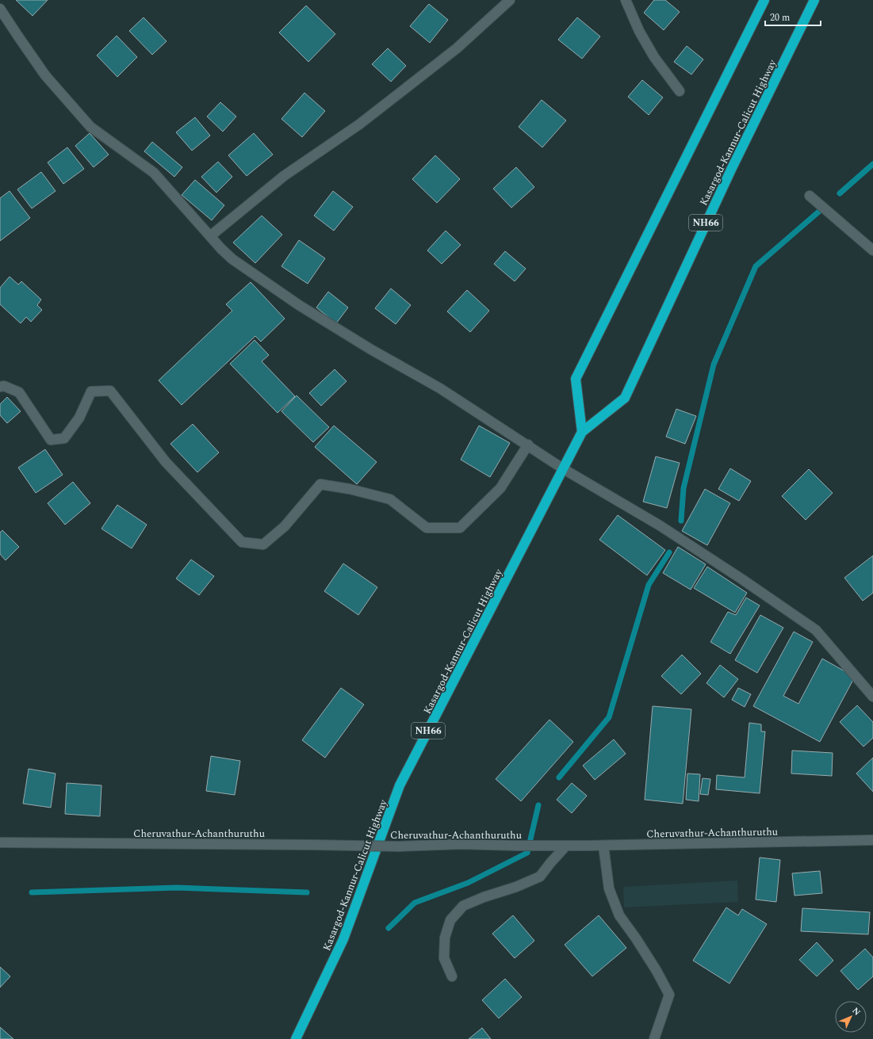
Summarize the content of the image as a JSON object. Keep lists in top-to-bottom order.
{
  "streets": {
    "highway": ["Kasargod-Kannur-Calicut Highway", "NH66"],
    "street": ["Cheruvathur-Achanthuruthu"]
  },
  "scale_bar": "20 m",
  "north": "top right"
}
